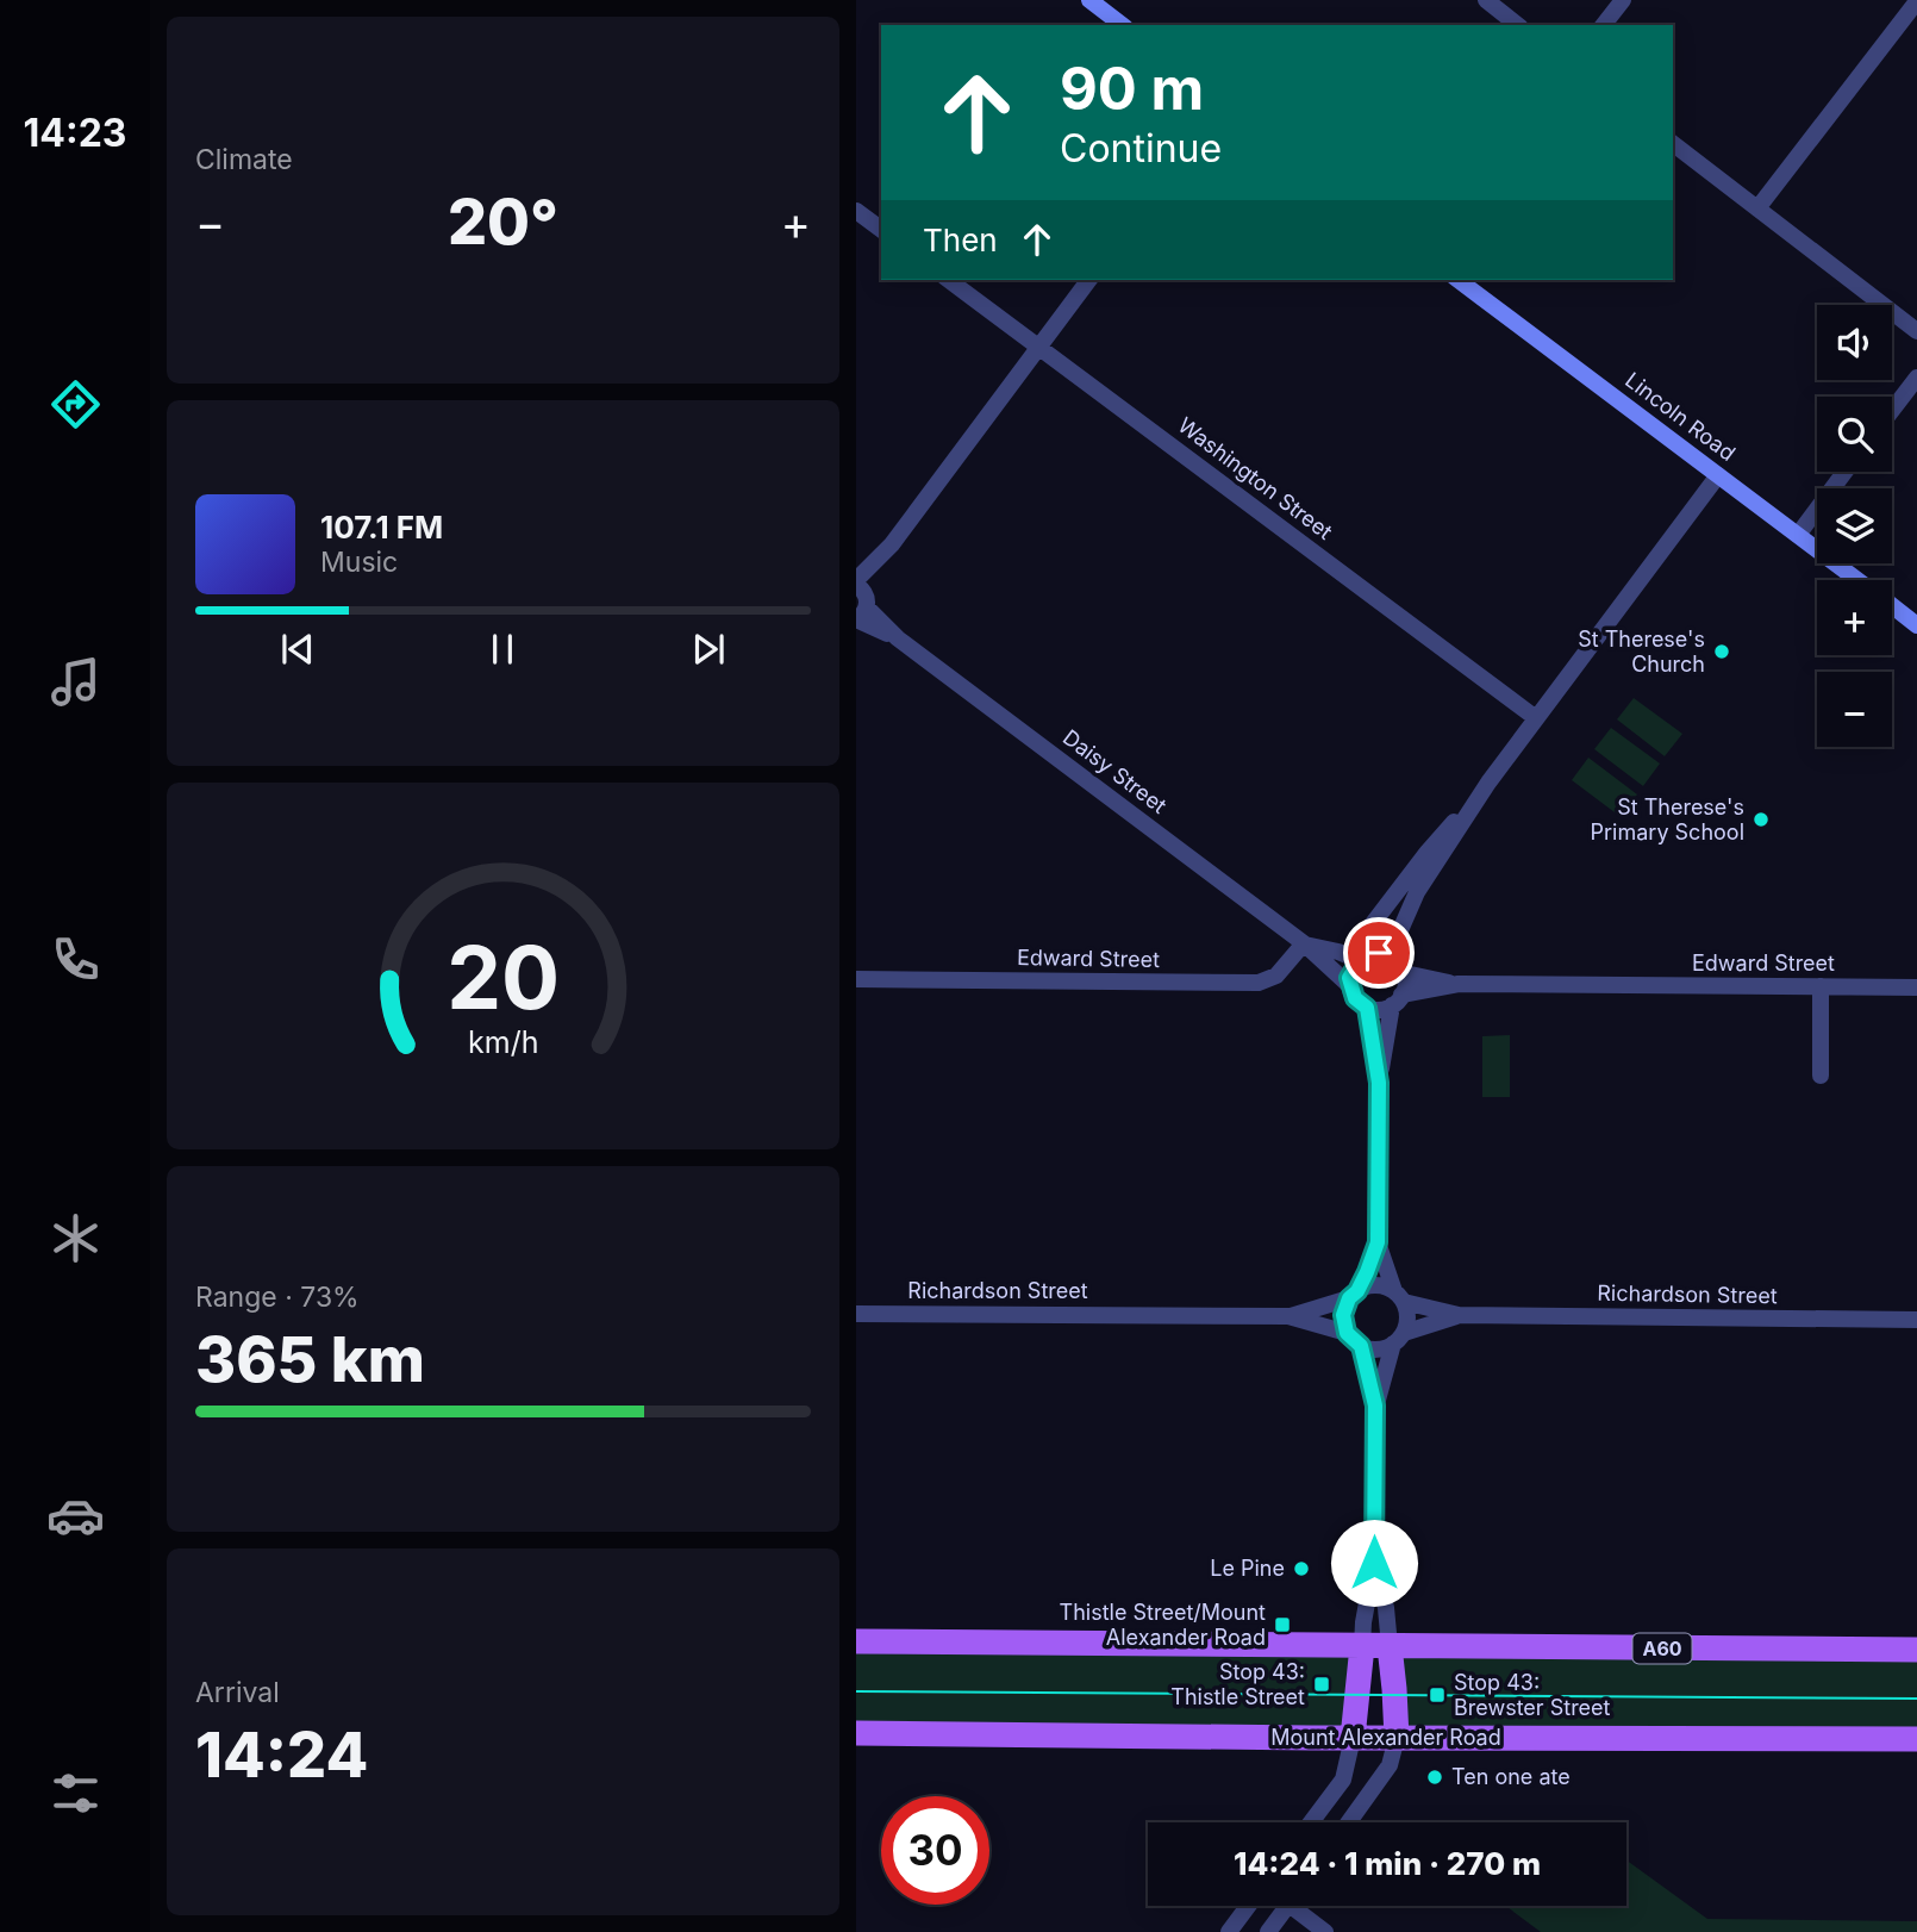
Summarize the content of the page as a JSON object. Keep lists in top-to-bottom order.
{
  "streets": {
    "main road": ["Lincoln Road", "A60", "Mount Alexander Road"],
    "street": [
      "Washington Street",
      "Daisy Street",
      "Edward Street",
      "Richardson Street"
    ]
  },
  "crossings": [
    ["Daisy Street", "Edward Street"]
  ],
  "places": {
    "other": [
      "St Therese's Church",
      "St Therese's Primary School",
      "Le Pine",
      "Ten one ate"
    ],
    "transit": ["Thistle Street/Mount Alexander Road", "Stop 43: Thistle Street", "Stop 43: Brewster Street"]
  },
  "page": {
    "tabs": "14:23",
    "tile": [
      "Climate",
      ["Range · 73%", "365 km"],
      ["Arrival", "14:24"]
    ],
    "turn": ["90 m", "Continue"],
    "heat": ["−", "20°", "+"],
    "then": "Then",
    "map_buttons": ["+", "−"],
    "song": ["107.1 FM", "Music"],
    "limit": "30",
    "trip": "14:24 · 1 min · 270 m",
    "gauge": ["20", "km/h"]
  }
}
